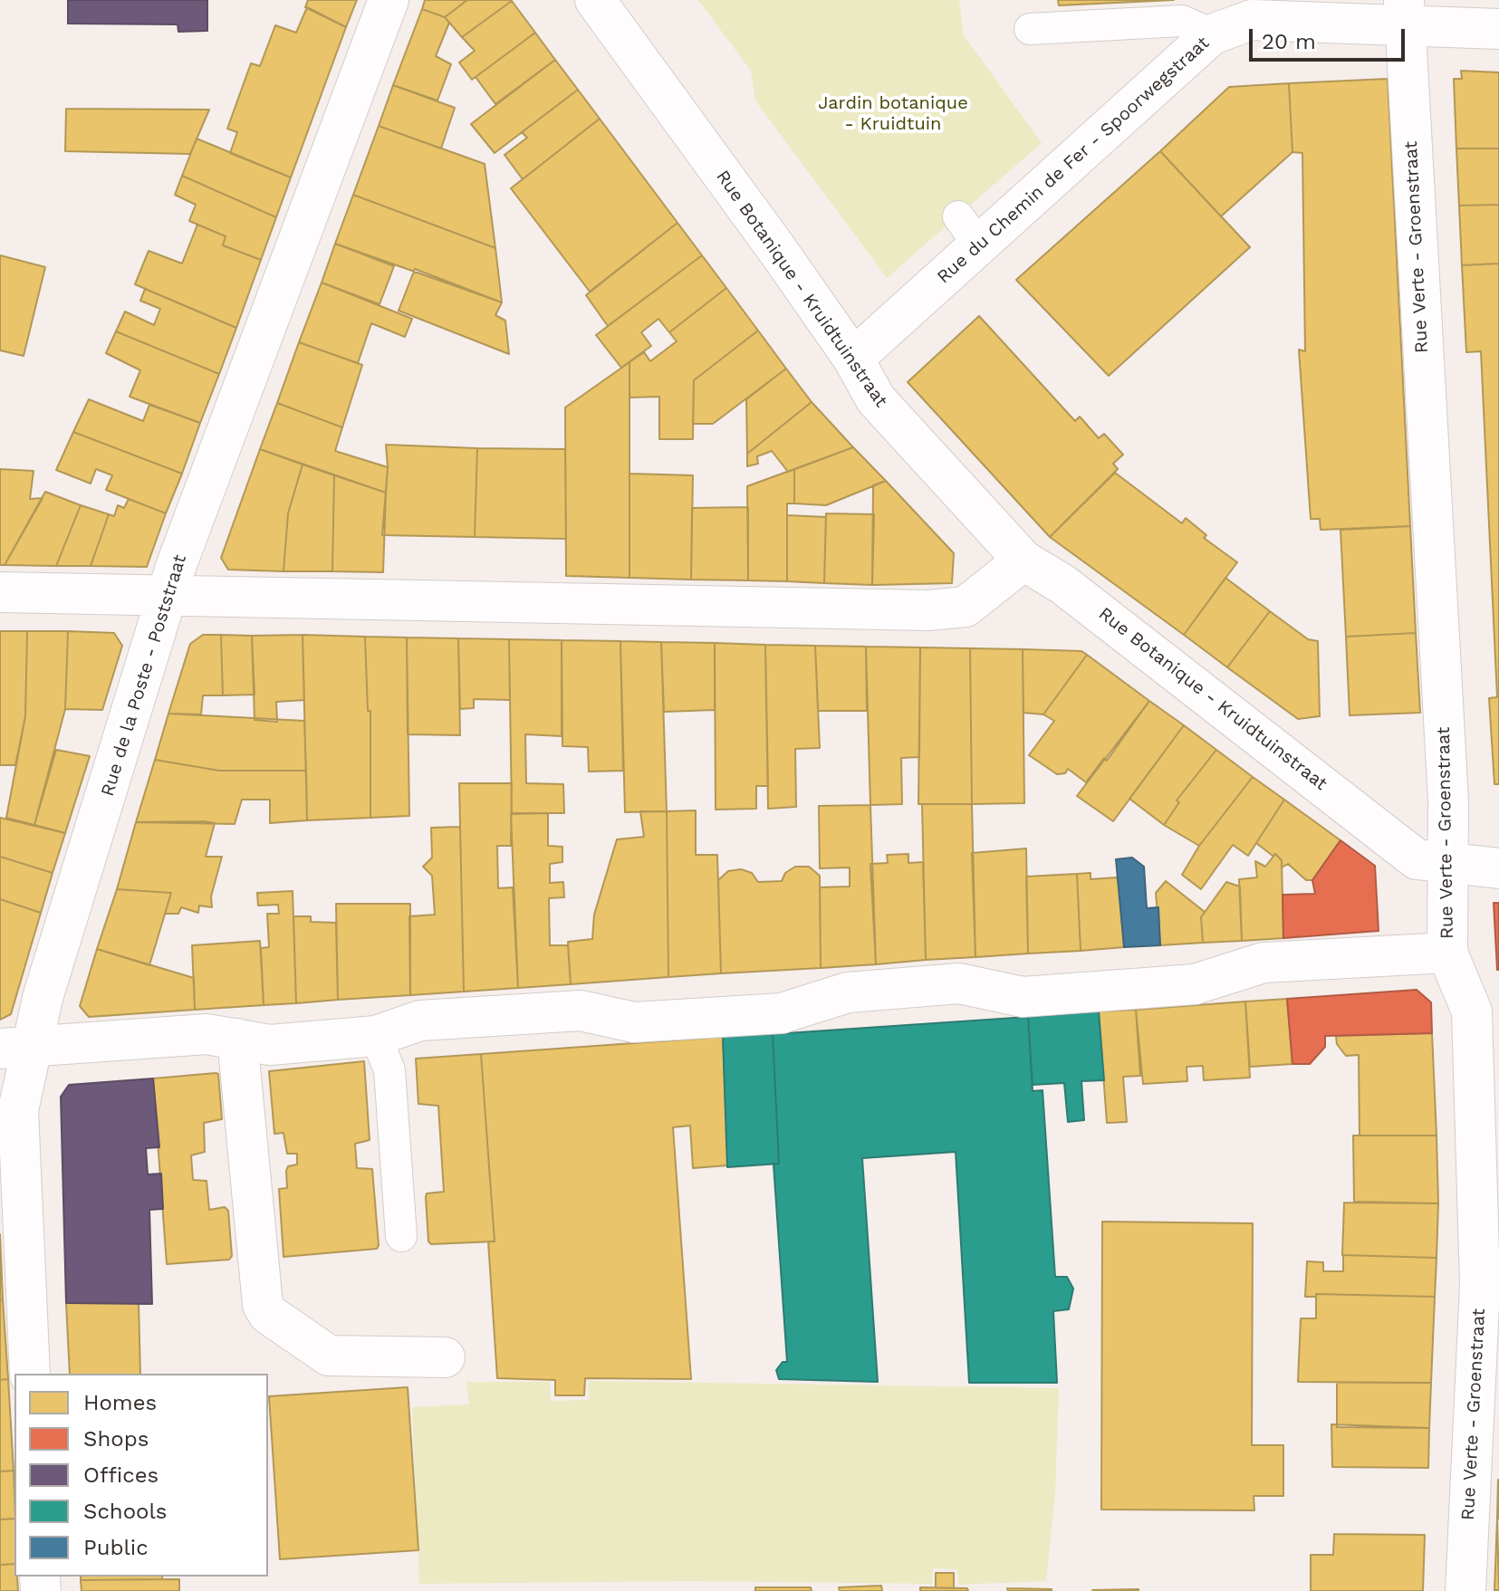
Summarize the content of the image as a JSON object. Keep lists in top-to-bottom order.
{
  "streets": {
    "street": [
      "Rue du Chemin de Fer - Spoorwegstraat",
      "Rue Verte - Groenstraat",
      "Rue Botanique - Kruidtuinstraat",
      "Rue de la Poste - Poststraat"
    ]
  },
  "crossings": [
    ["Rue du Chemin de Fer - Spoorwegstraat", "Rue Verte - Groenstraat"],
    ["Rue du Chemin de Fer - Spoorwegstraat", "Rue Botanique - Kruidtuinstraat"],
    ["Rue Verte - Groenstraat", "Rue Botanique - Kruidtuinstraat"]
  ],
  "parks": ["Jardin botanique - Kruidtuin"],
  "legend": [
    "Homes",
    "Shops",
    "Offices",
    "Schools",
    "Public"
  ],
  "scale_bar": "20 m"
}
